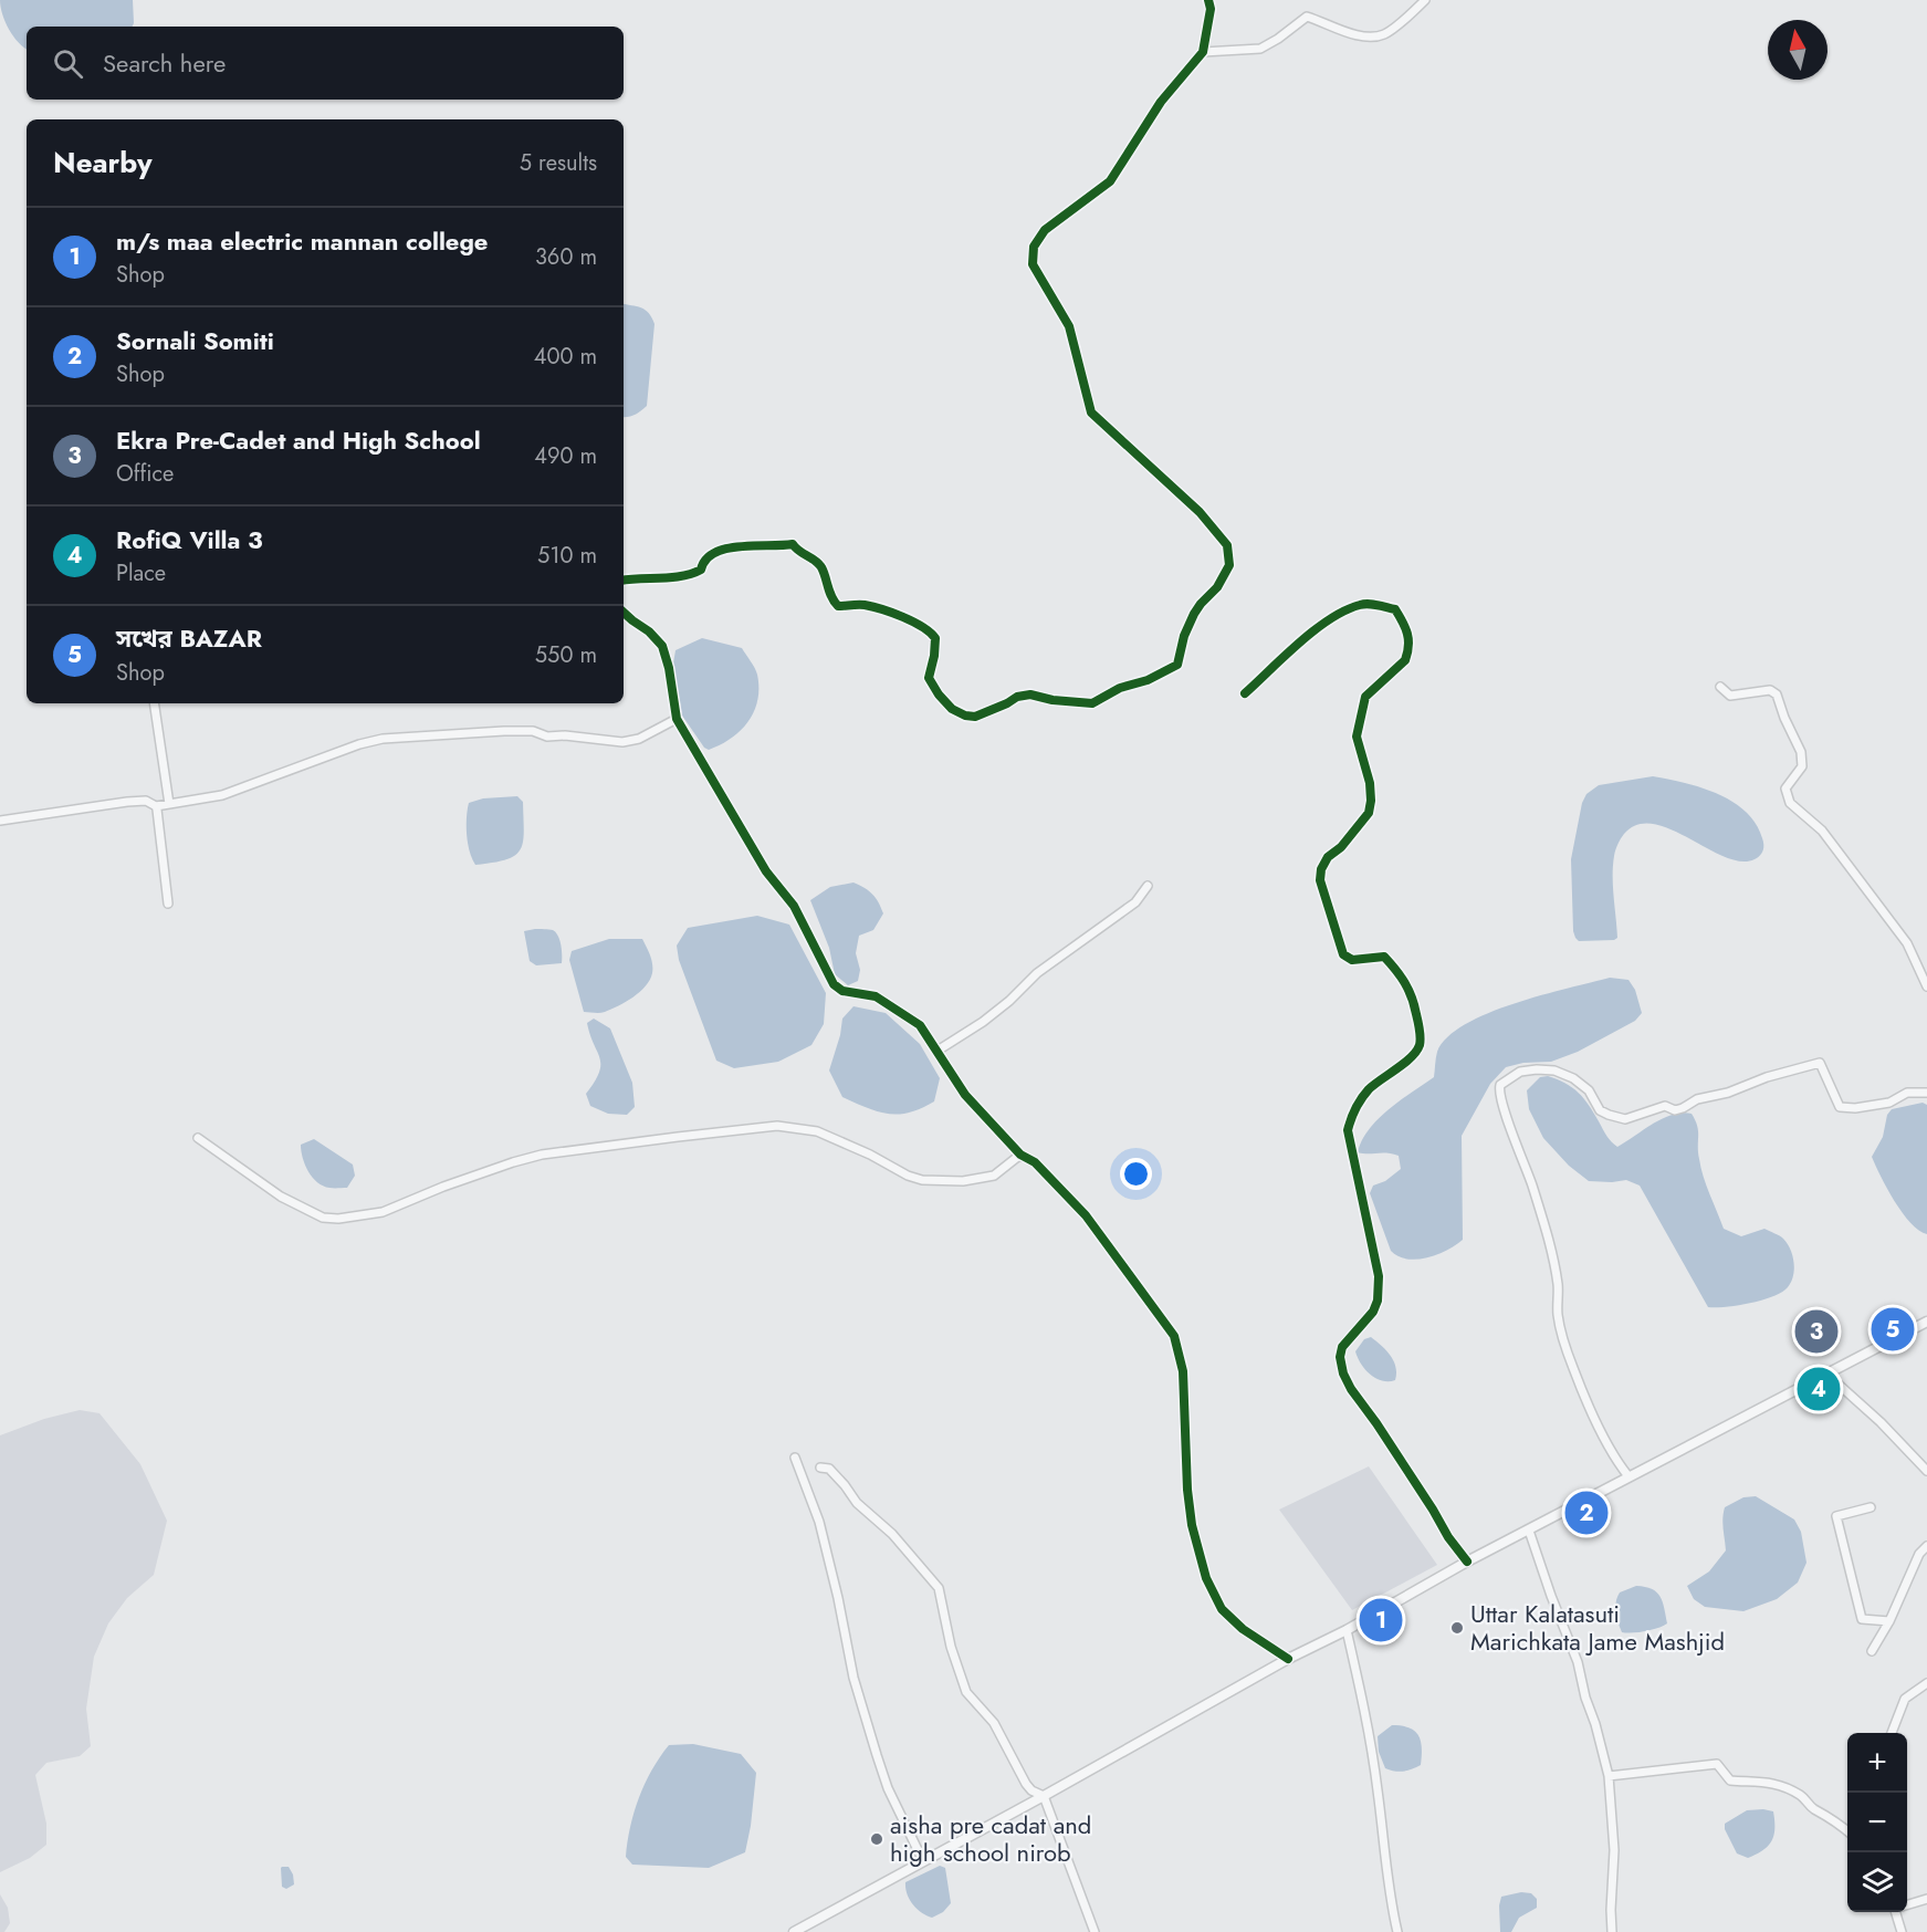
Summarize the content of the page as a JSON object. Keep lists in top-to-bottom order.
{
  "places": ["Uttar Kalatasuti Marichkata Jame Mashjid", "aisha pre cadat and high school nirob"],
  "north": "top",
  "page": {
    "search": "Search here",
    "heading": ["Nearby", "5 results"],
    "list": [
      {
        "mark": "1",
        "name": "m/s maa electric mannan college",
        "note": "Shop",
        "value": "360 m"
      },
      {
        "mark": "2",
        "name": "Sornali Somiti",
        "note": "Shop",
        "value": "400 m"
      },
      {
        "mark": "3",
        "name": "Ekra Pre-Cadet and High School",
        "note": "Office",
        "value": "490 m"
      },
      {
        "mark": "4",
        "name": "RofiQ Villa 3",
        "note": "Place",
        "value": "510 m"
      },
      {
        "mark": "5",
        "name": "সখের BAZAR",
        "note": "Shop",
        "value": "550 m"
      }
    ],
    "pins": [
      "5",
      "3",
      "4",
      "2",
      "1"
    ],
    "map_buttons": ["+", "−"]
  }
}
